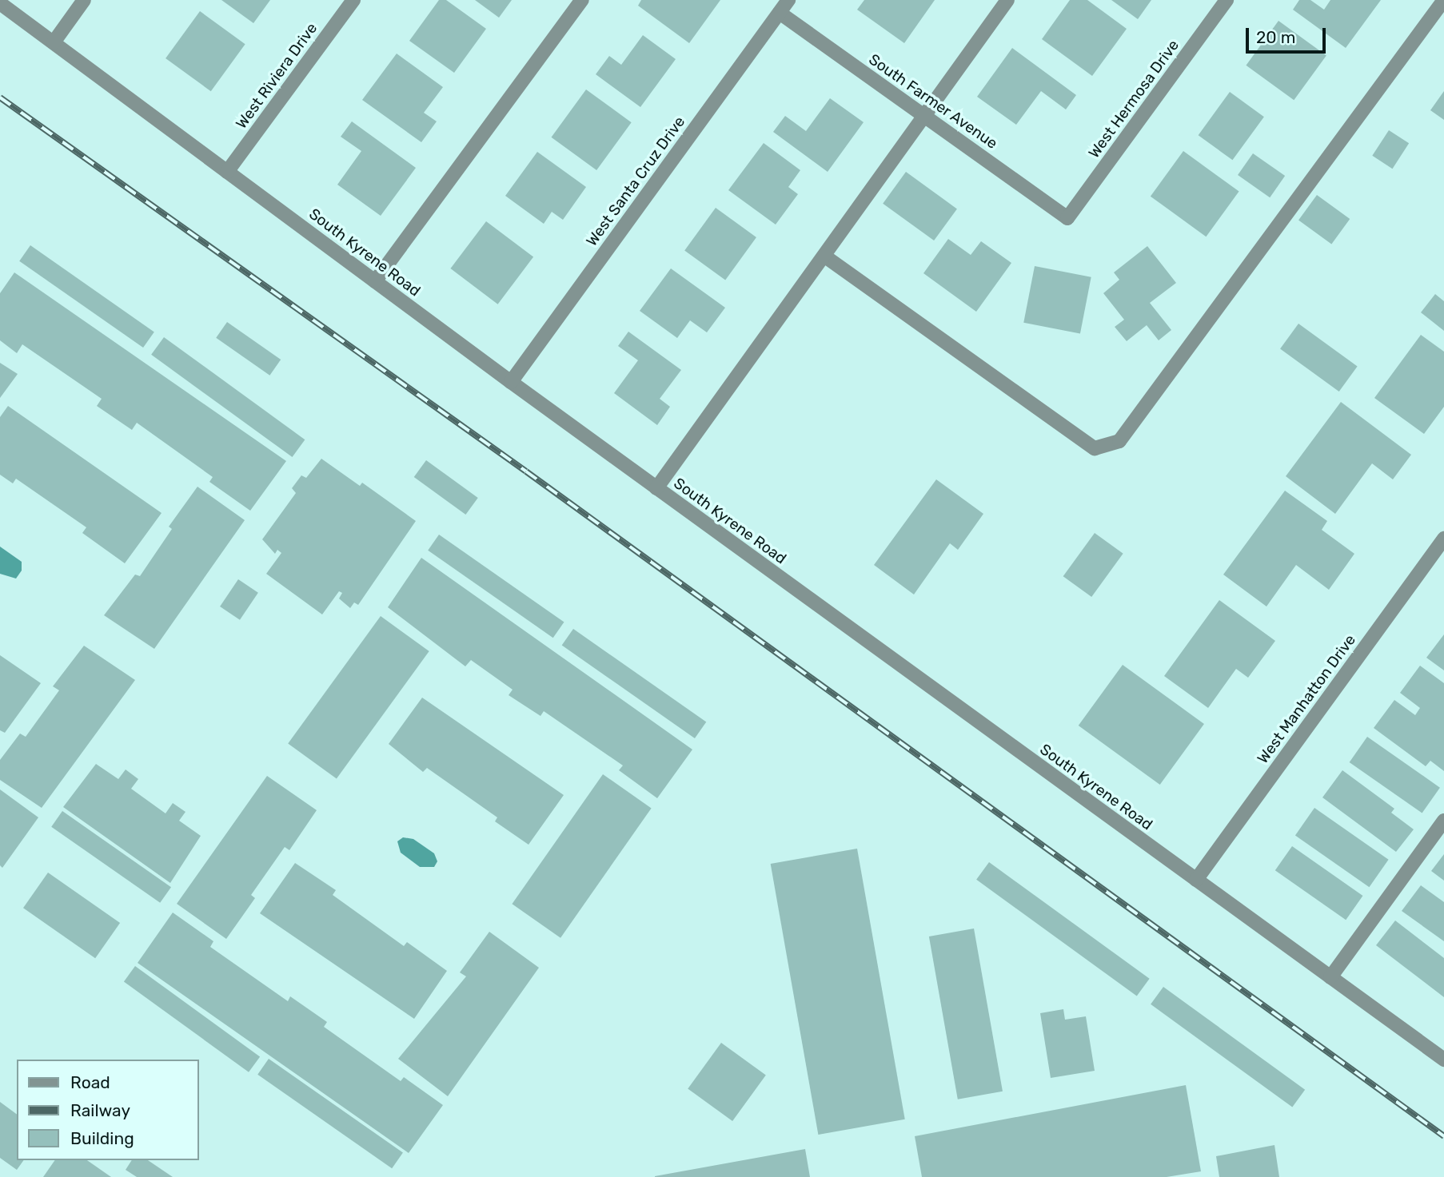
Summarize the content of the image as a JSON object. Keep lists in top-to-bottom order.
{
  "streets": {
    "street": [
      "West Riviera Drive",
      "West Hermosa Drive",
      "South Farmer Avenue",
      "West Santa Cruz Drive",
      "South Kyrene Road",
      "West Manhatton Drive"
    ]
  },
  "crossings": [
    ["West Riviera Drive", "South Kyrene Road"],
    ["West Hermosa Drive", "South Farmer Avenue"],
    ["South Farmer Avenue", "West Santa Cruz Drive"],
    ["West Santa Cruz Drive", "South Kyrene Road"],
    ["South Kyrene Road", "West Manhatton Drive"]
  ],
  "legend": ["Road", "Railway", "Building"],
  "scale_bar": "20 m"
}
